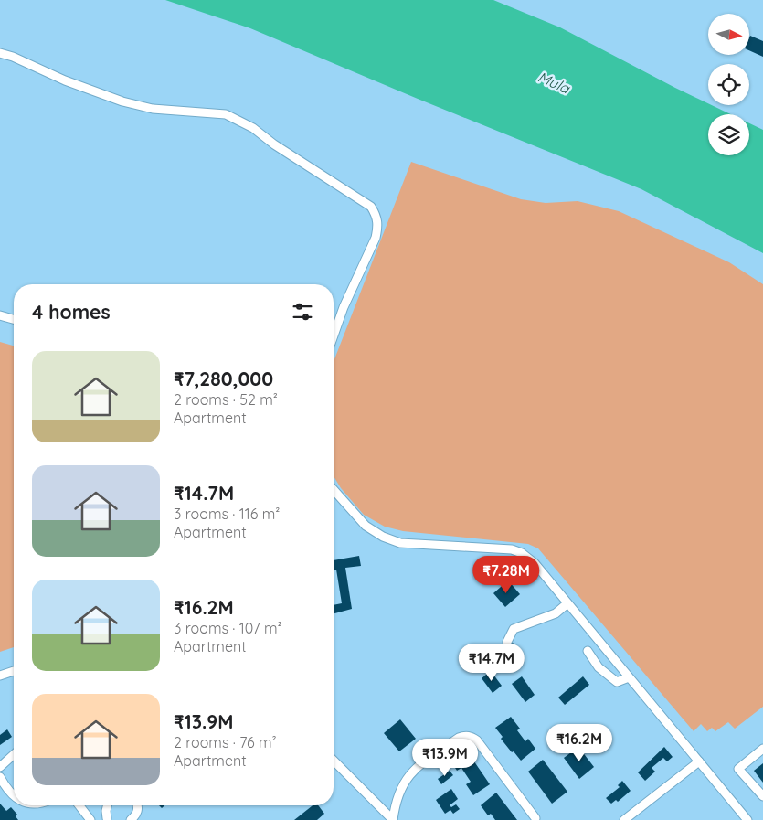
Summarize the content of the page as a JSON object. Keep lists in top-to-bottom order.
{
  "water": ["Mula"],
  "north": "right",
  "page": {
    "heading": "4 homes",
    "list": [
      {
        "name": "₹7,280,000",
        "note": "2 rooms · 52 m² · Apartment"
      },
      {
        "name": "₹14.7M",
        "note": "3 rooms · 116 m² · Apartment"
      },
      {
        "name": "₹16.2M",
        "note": "3 rooms · 107 m² · Apartment"
      },
      {
        "name": "₹13.9M",
        "note": "2 rooms · 76 m² · Apartment"
      }
    ],
    "price": [
      "₹7.28M",
      "₹14.7M",
      "₹16.2M",
      "₹13.9M"
    ]
  }
}
